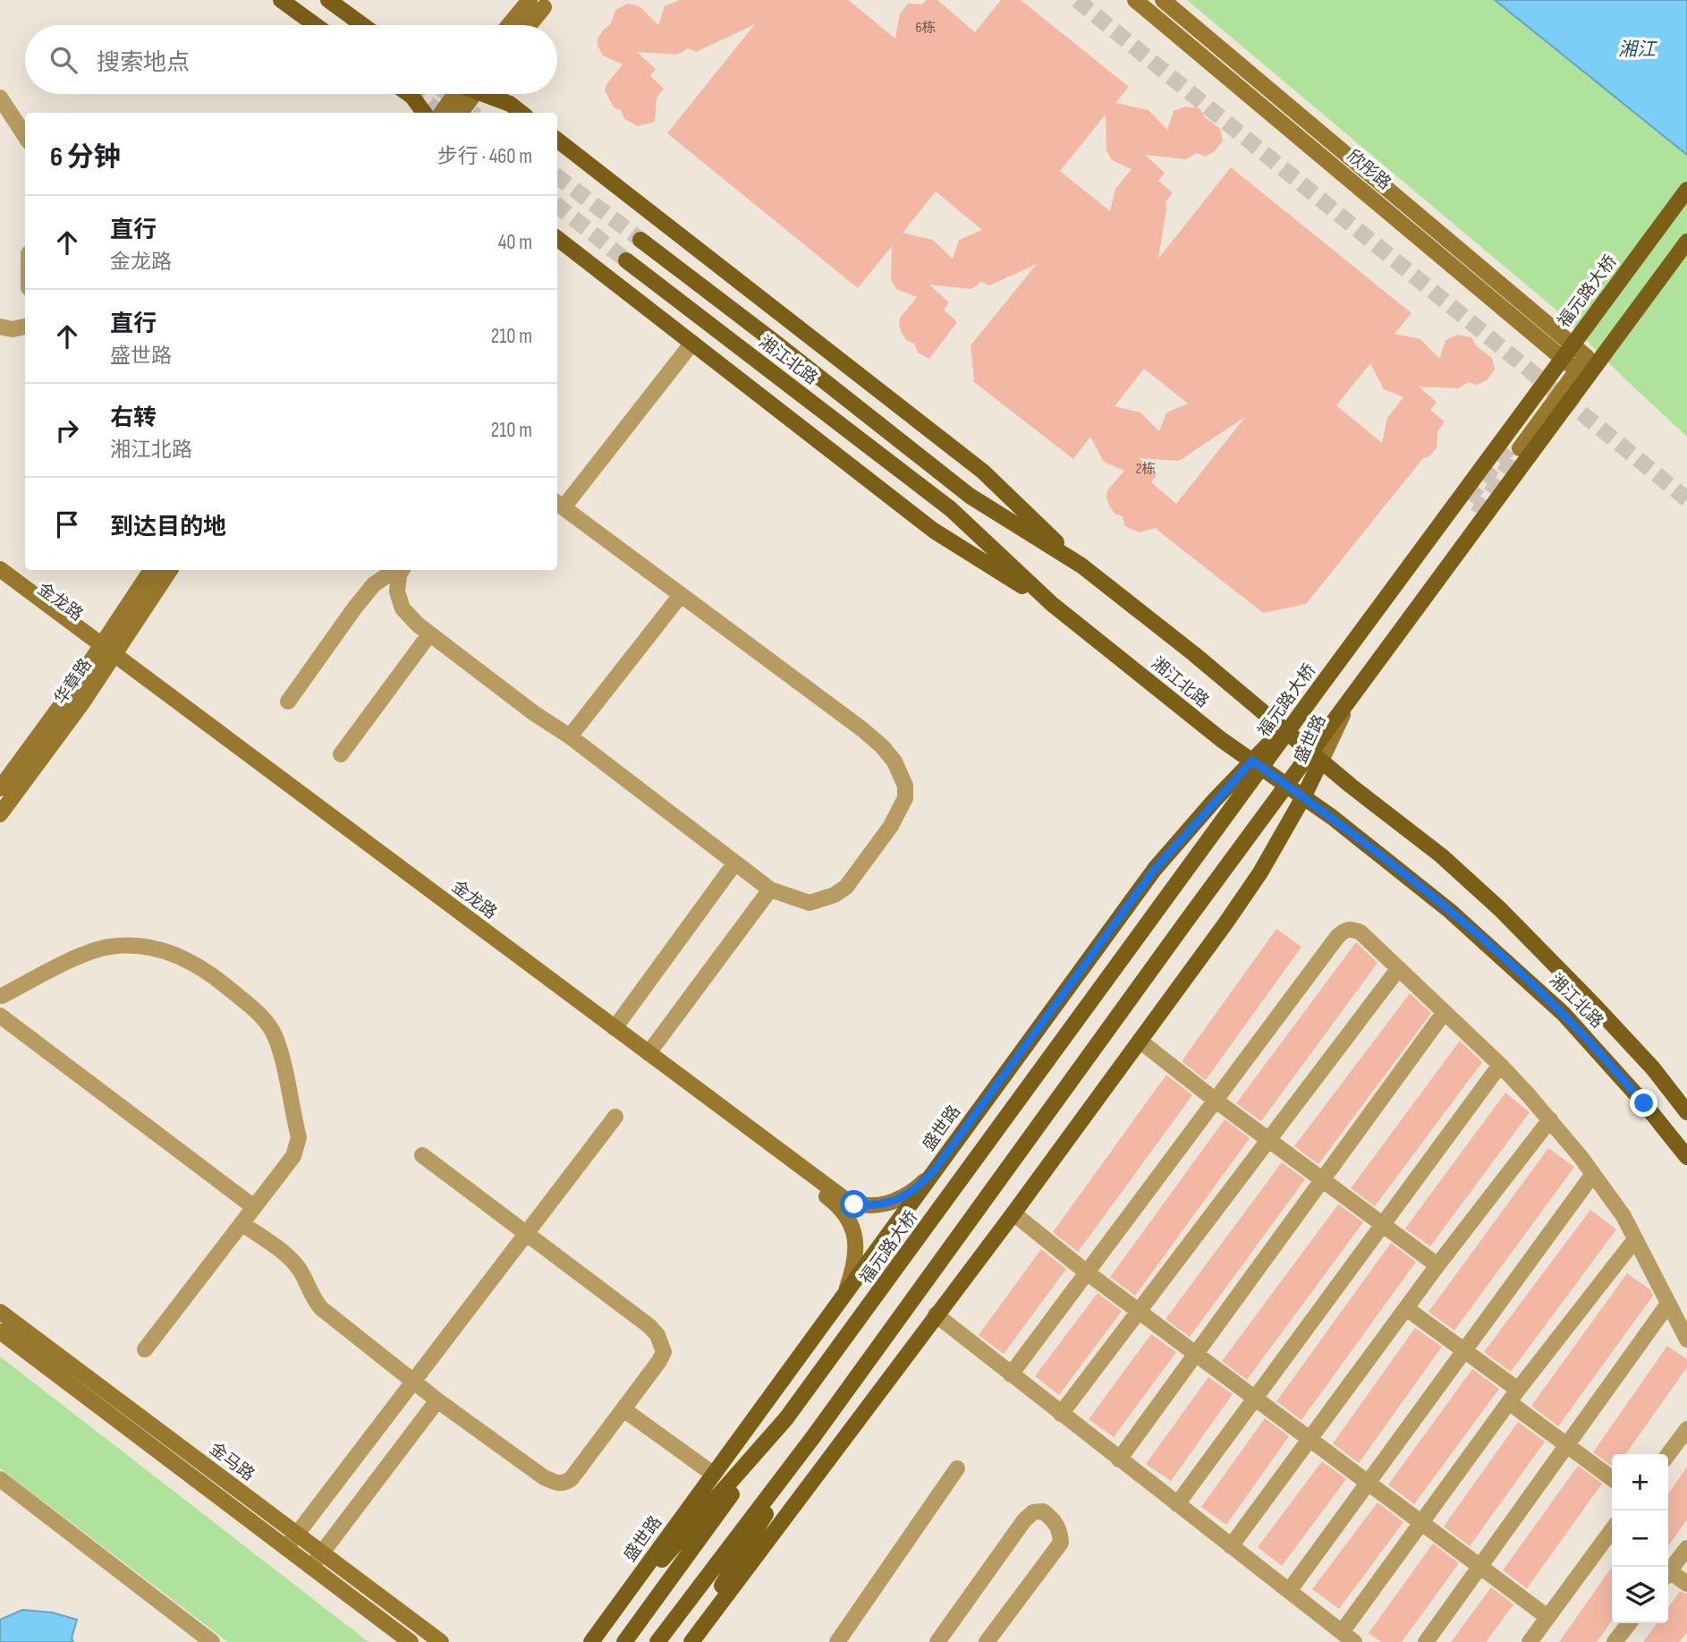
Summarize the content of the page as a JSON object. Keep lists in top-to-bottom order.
{
  "streets": {
    "main road": [
      "欣彤路",
      "福元路大桥",
      "湘江北路",
      "金龙路",
      "华章路",
      "盛世路",
      "金马路"
    ]
  },
  "crossings": [
    ["湘江北路", "盛世路"],
    ["金龙路", "华章路"],
    ["金龙路", "盛世路"]
  ],
  "water": ["湘江"],
  "house_numbers": ["6栋", "2栋"],
  "page": {
    "search": "搜索地点",
    "heading": ["6 分钟", "步行 · 460 m"],
    "list": [
      ["直行", "金龙路", "40 m"],
      ["直行", "盛世路", "210 m"],
      ["右转", "湘江北路", "210 m"],
      "到达目的地"
    ],
    "map_buttons": ["+", "−"]
  }
}
